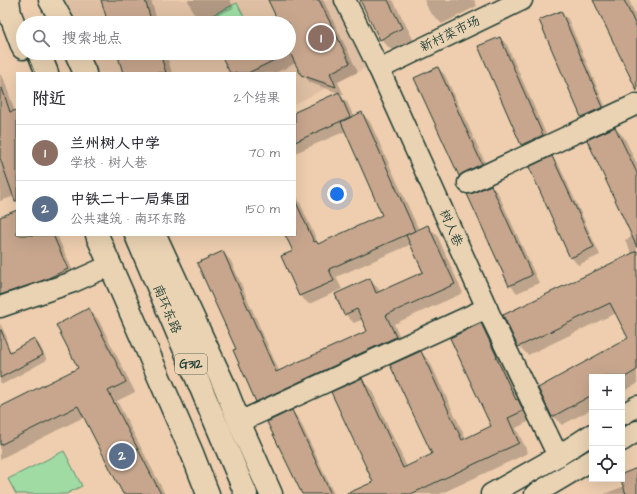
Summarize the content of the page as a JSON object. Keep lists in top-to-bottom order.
{
  "streets": {
    "highway": ["南环东路", "G312"],
    "street": ["新村菜市场", "树人巷"]
  },
  "crossings": [
    ["新村菜市场", "树人巷"]
  ],
  "page": {
    "search": "搜索地点",
    "pins": ["1", "2"],
    "heading": ["附近", "2个结果"],
    "list": [
      {
        "mark": "1",
        "name": "兰州树人中学",
        "note": "学校 · 树人巷",
        "value": "70 m"
      },
      {
        "mark": "2",
        "name": "中铁二十一局集团",
        "note": "公共建筑 · 南环东路",
        "value": "150 m"
      }
    ],
    "map_buttons": ["+", "−"]
  }
}
